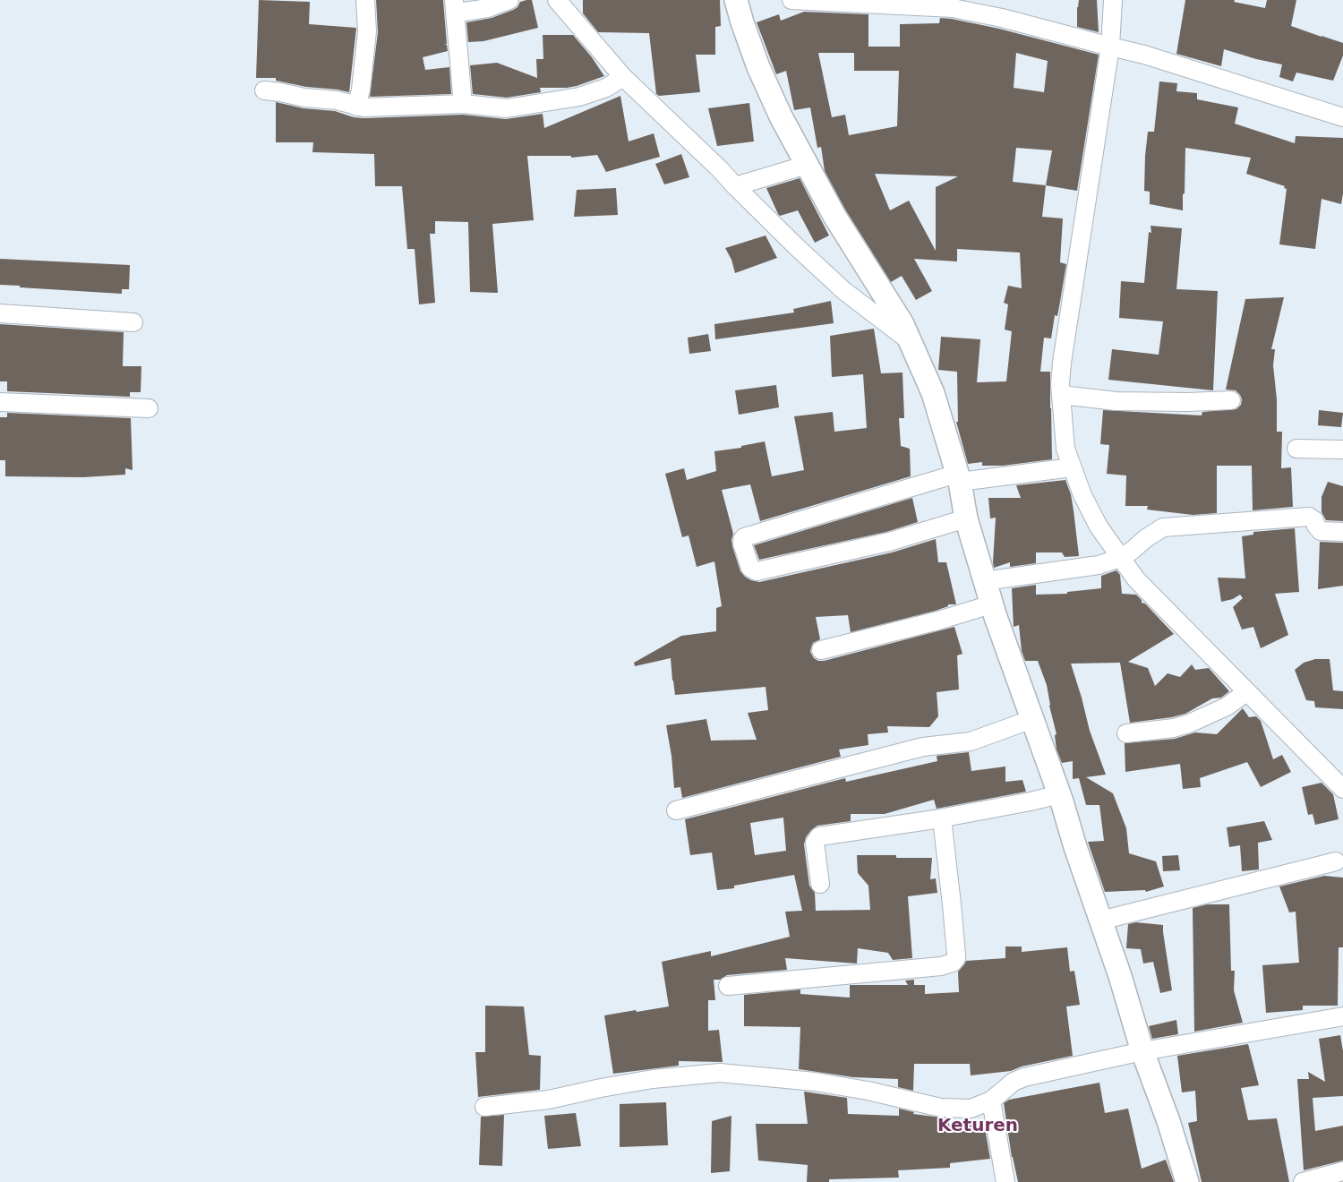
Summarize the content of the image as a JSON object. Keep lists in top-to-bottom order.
{
  "districts": ["Keturen"]
}
